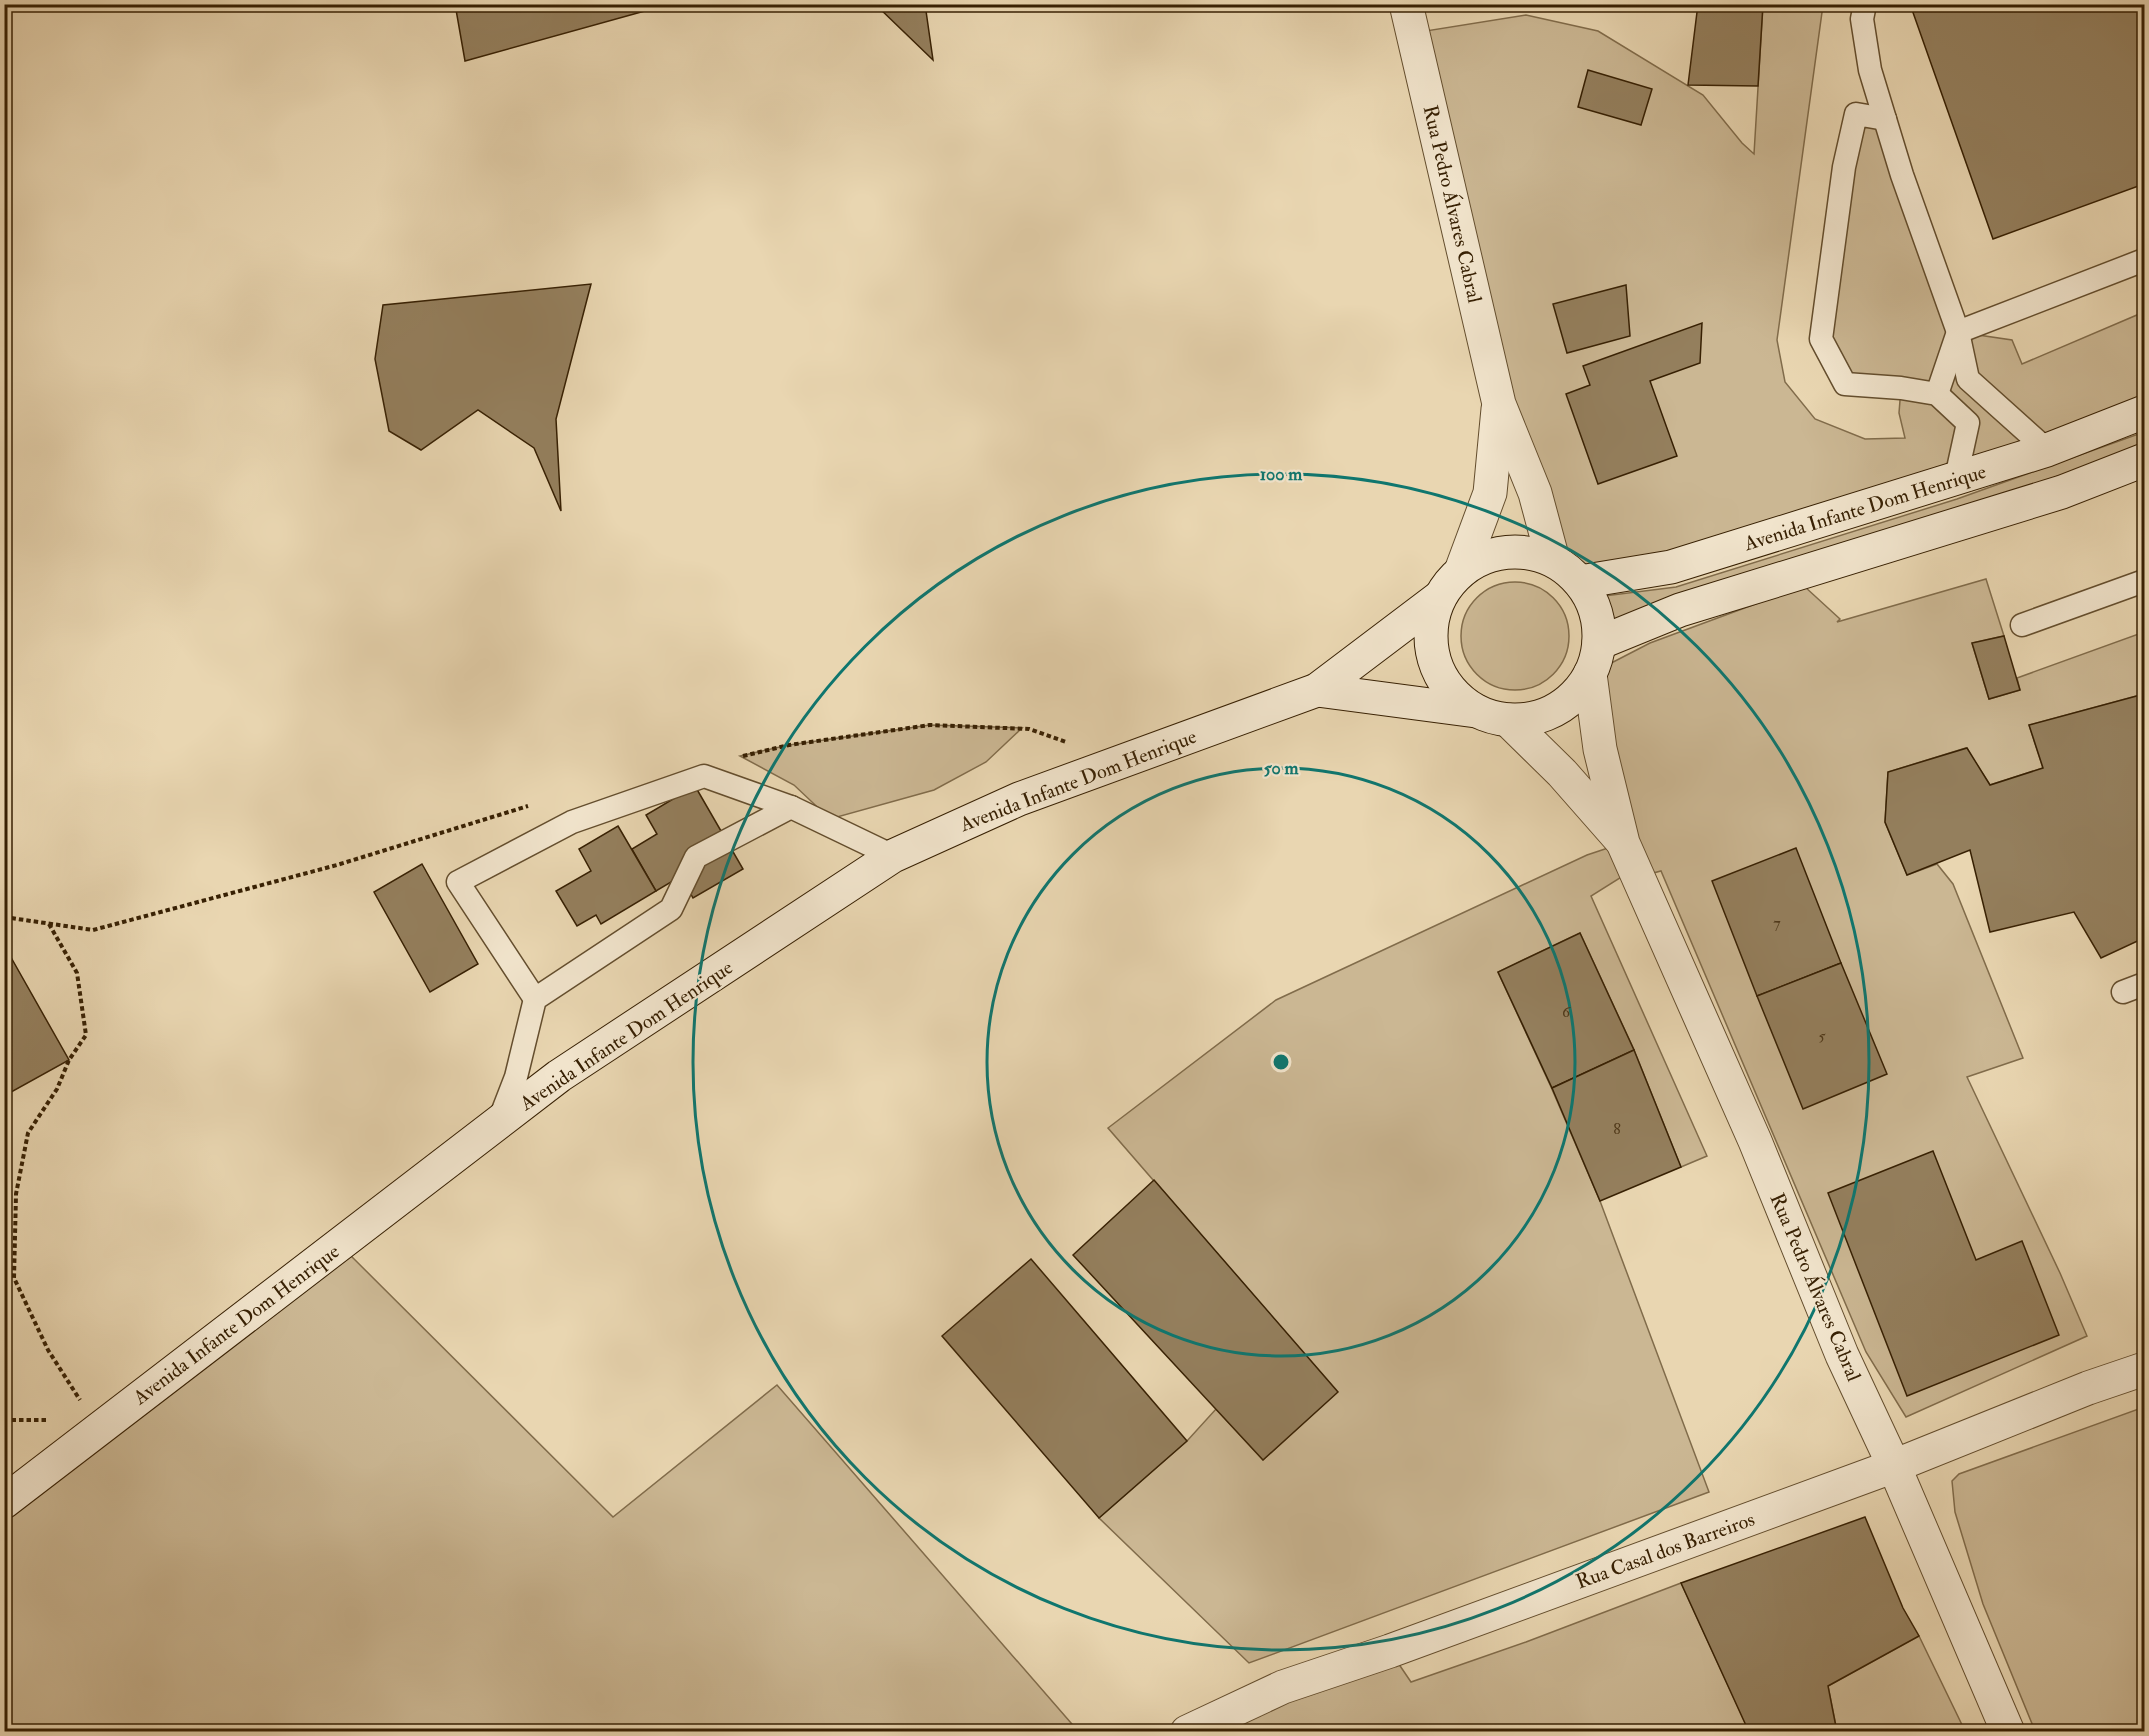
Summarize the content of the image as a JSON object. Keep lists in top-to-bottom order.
{
  "streets": {
    "main road": ["Rua Pedro Álvares Cabral", "Avenida Infante Dom Henrique", "Rua Casal dos Barreiros"]
  },
  "crossings": [
    ["Rua Pedro Álvares Cabral", "Rua Casal dos Barreiros"]
  ],
  "house_numbers": [
    "7",
    "6",
    "5",
    "8"
  ],
  "rings": ["100 m", "50 m"]
}
